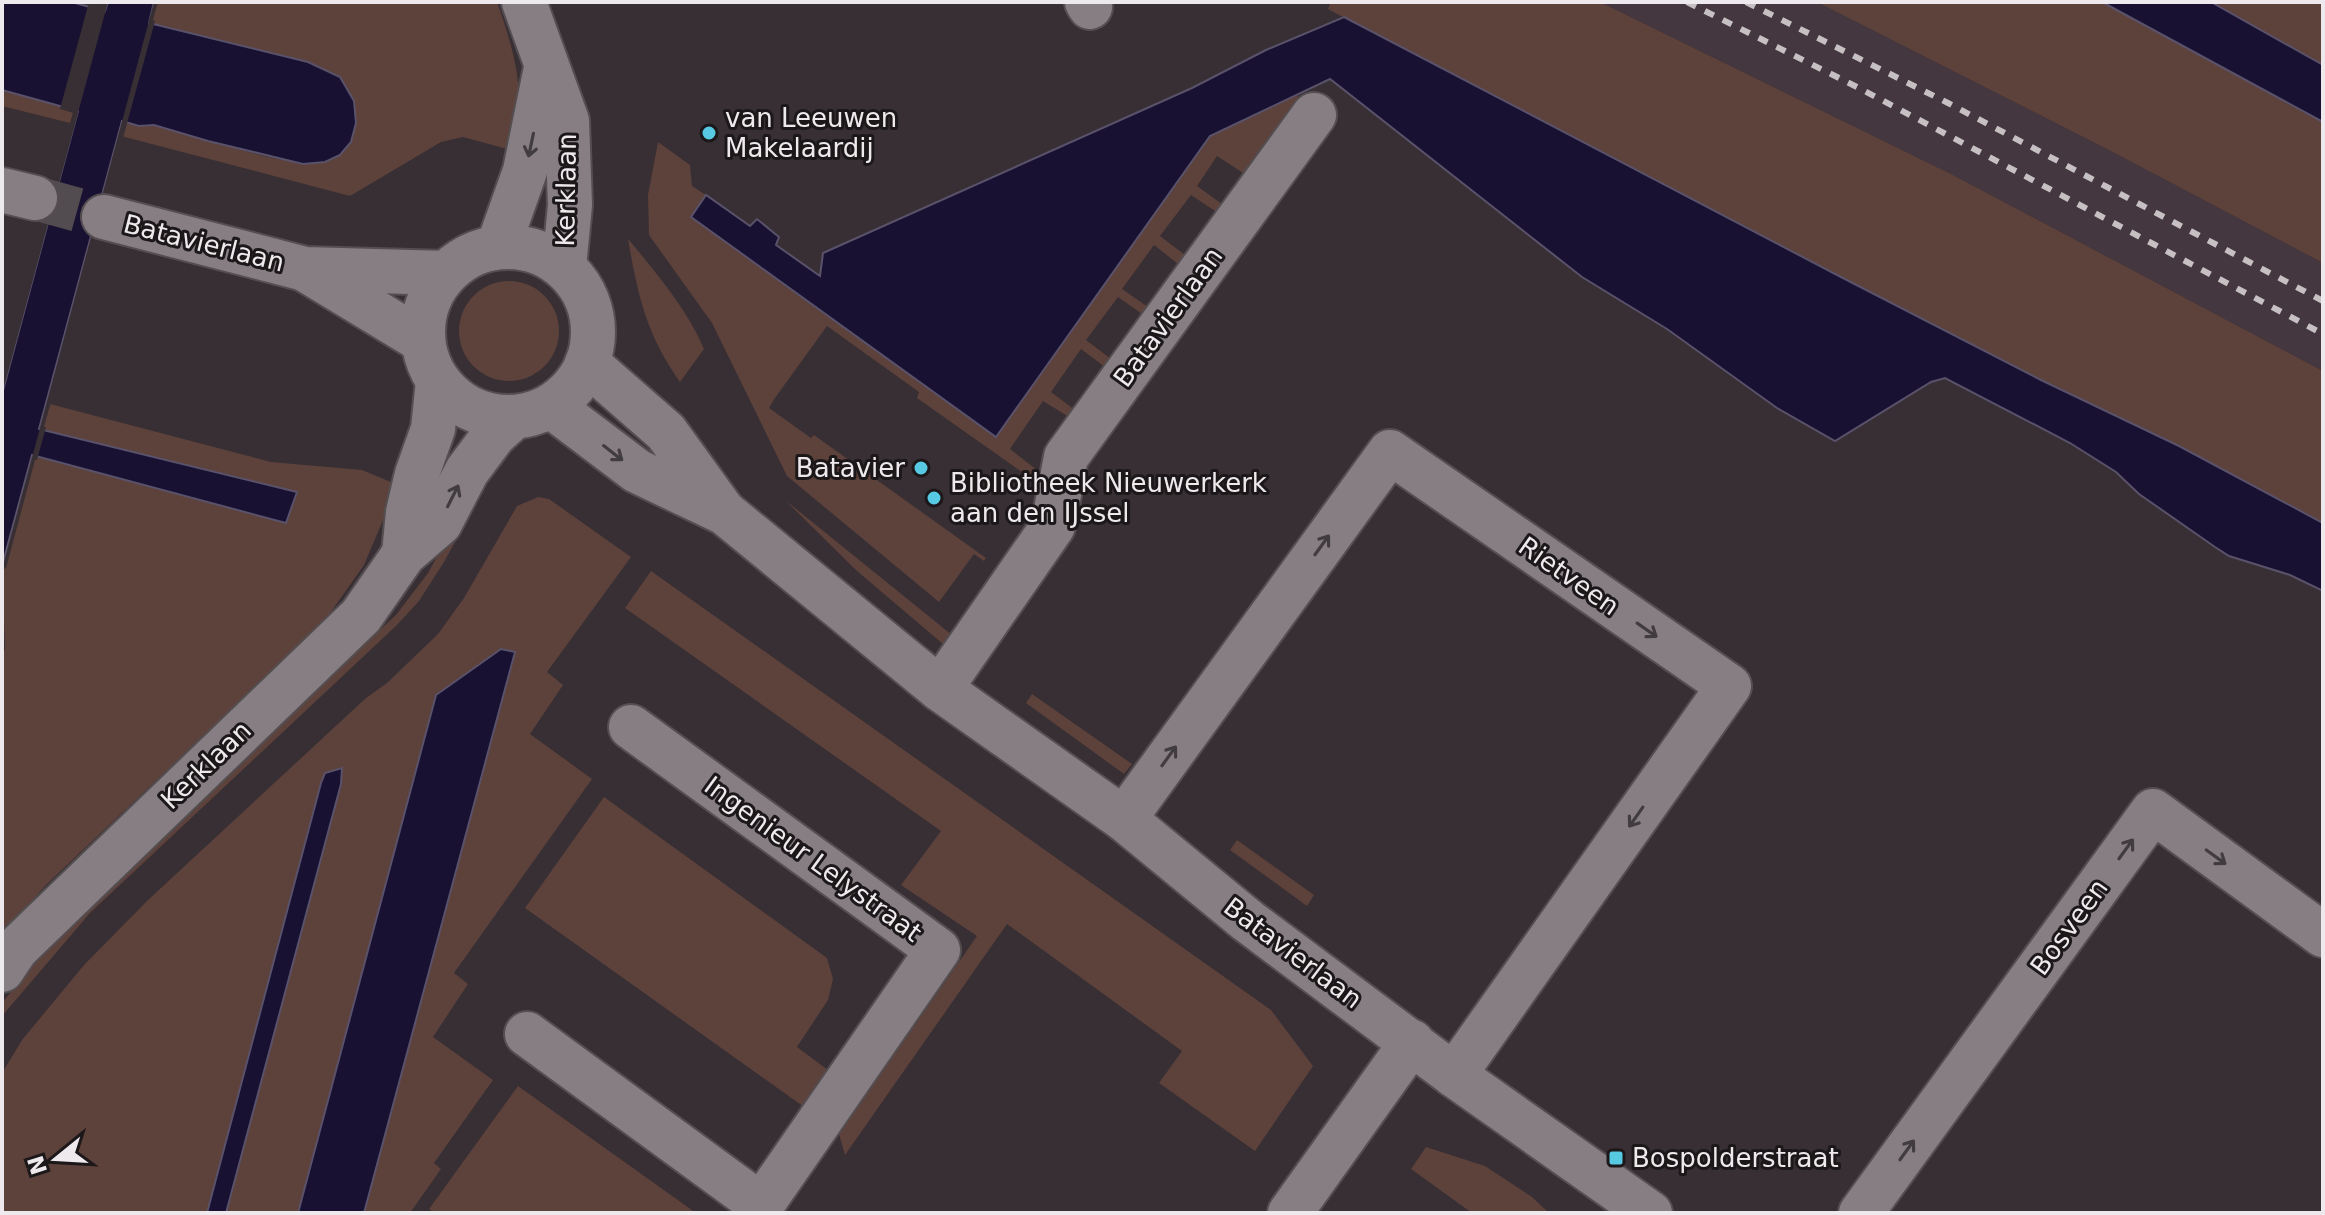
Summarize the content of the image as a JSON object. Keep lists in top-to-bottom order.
{
  "streets": {
    "street": [
      "Kerklaan",
      "Batavierlaan",
      "Rietveen",
      "Ingenieur Lelystraat",
      "Bosveen"
    ]
  },
  "crossings": [
    ["Kerklaan", "Batavierlaan"],
    ["Batavierlaan", "Rietveen"]
  ],
  "places": {
    "other": ["van Leeuwen Makelaardij", "Batavier", "Bibliotheek Nieuwerkerk aan den IJssel"],
    "transit": ["Bospolderstraat"]
  },
  "north": "left"
}
